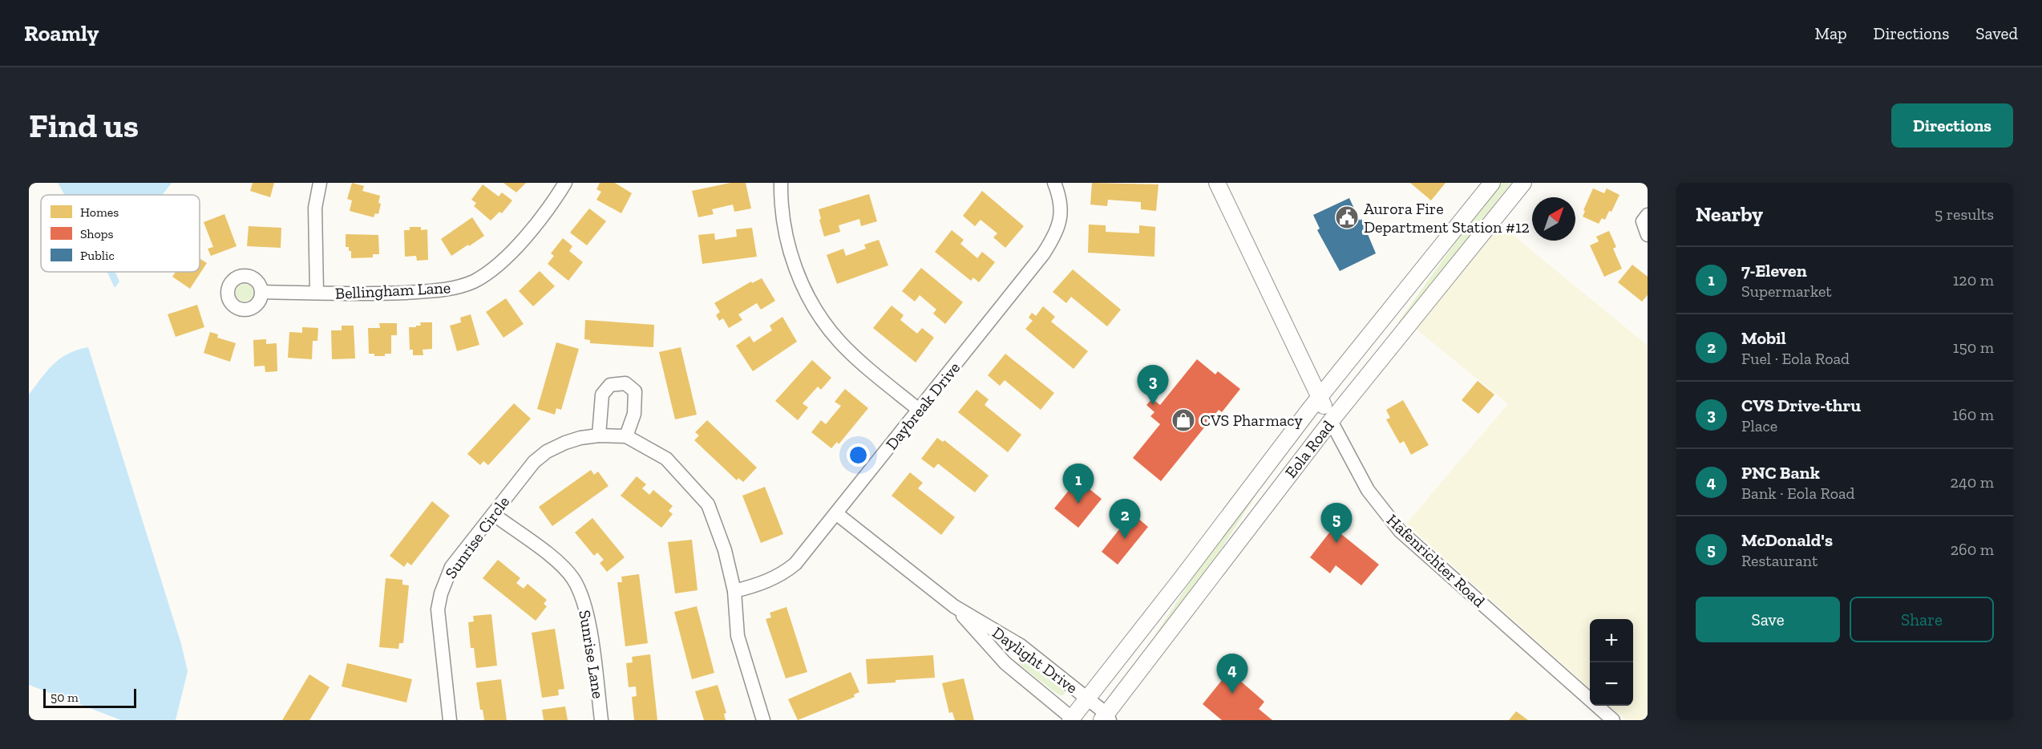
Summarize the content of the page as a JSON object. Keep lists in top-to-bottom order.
{
  "streets": {
    "street": [
      "Bellingham Lane",
      "Daybreak Drive",
      "Eola Road",
      "Sunrise Circle",
      "Hafenrichter Road",
      "Sunrise Lane",
      "Daylight Drive"
    ]
  },
  "crossings": [
    ["Daybreak Drive", "Sunrise Circle"],
    ["Daybreak Drive", "Daylight Drive"],
    ["Eola Road", "Hafenrichter Road"],
    ["Eola Road", "Daylight Drive"],
    ["Sunrise Circle", "Sunrise Lane"]
  ],
  "places": {
    "public building": ["Aurora Fire Department Station #12"],
    "shop": ["CVS Pharmacy"]
  },
  "legend": ["Homes", "Shops", "Public"],
  "scale_bar": "50 m",
  "north": "top right",
  "page": {
    "header": "Roamly",
    "nav": ["Map", "Directions", "Saved"],
    "buttons": [
      "Directions",
      ["Save", "Share"]
    ],
    "title": "Find us",
    "heading": ["Nearby", "5 results"],
    "list": [
      {
        "mark": "1",
        "name": "7-Eleven",
        "note": "Supermarket",
        "value": "120 m"
      },
      {
        "mark": "2",
        "name": "Mobil",
        "note": "Fuel · Eola Road",
        "value": "150 m"
      },
      {
        "mark": "3",
        "name": "CVS Drive-thru",
        "note": "Place",
        "value": "160 m"
      },
      {
        "mark": "4",
        "name": "PNC Bank",
        "note": "Bank · Eola Road",
        "value": "240 m"
      },
      {
        "mark": "5",
        "name": "McDonald's",
        "note": "Restaurant",
        "value": "260 m"
      }
    ],
    "pins": [
      "3",
      "1",
      "2",
      "5",
      "4"
    ],
    "map_buttons": ["+", "−"],
    "scale": "50 m"
  }
}
